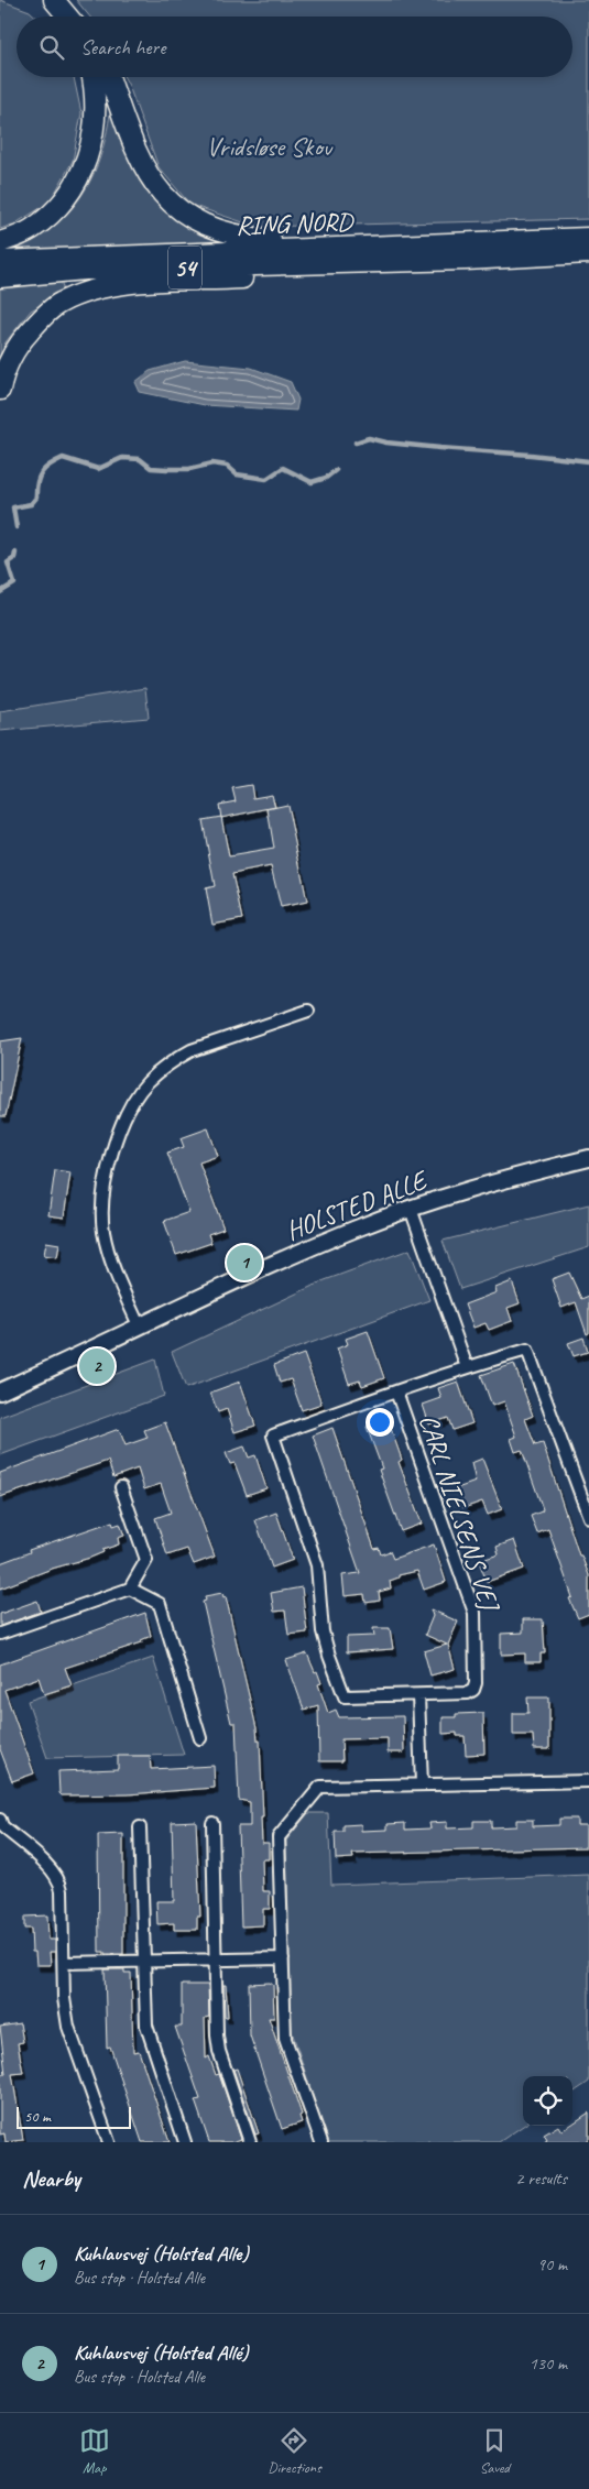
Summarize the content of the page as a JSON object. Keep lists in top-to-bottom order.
{
  "streets": {
    "highway": ["RING NORD", "54"],
    "street": ["HOLSTED ALLE", "CARL NIELSENS VEJ"]
  },
  "parks": ["Vridsløse Skov"],
  "scale_bar": "50 m",
  "page": {
    "search": "Search here",
    "pins": ["1", "2"],
    "scale": "50 m",
    "heading": ["Nearby", "2 results"],
    "list": [
      {
        "mark": "1",
        "name": "Kuhlausvej (Holsted Alle)",
        "note": "Bus stop · Holsted Alle",
        "value": "90 m"
      },
      {
        "mark": "2",
        "name": "Kuhlausvej (Holsted Allé)",
        "note": "Bus stop · Holsted Alle",
        "value": "130 m"
      }
    ],
    "nav": ["Map", "Directions", "Saved"]
  }
}
